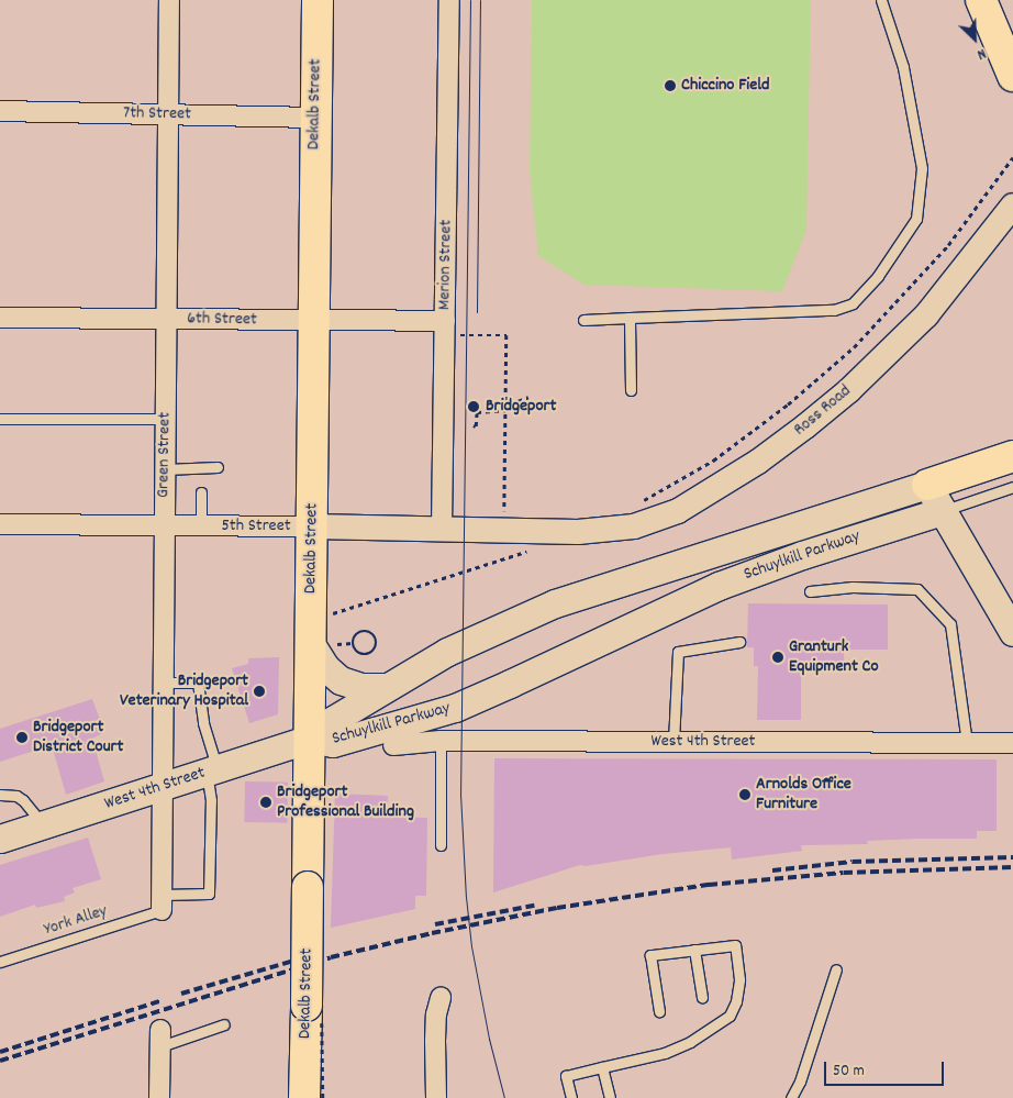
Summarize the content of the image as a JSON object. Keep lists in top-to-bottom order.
{
  "streets": {
    "highway": ["Dekalb Street"],
    "main road": ["Schuylkill Parkway", "West 4th Street"],
    "street": [
      "7th Street",
      "Merion Street",
      "6th Street",
      "Ross Road",
      "Green Street",
      "5th Street"
    ],
    "lane": ["York Alley"]
  },
  "crossings": [
    ["Dekalb Street", "7th Street"],
    ["Dekalb Street", "6th Street"],
    ["Dekalb Street", "5th Street"],
    ["Dekalb Street", "Schuylkill Parkway"],
    ["Dekalb Street", "West 4th Street"],
    ["7th Street", "Green Street"],
    ["Merion Street", "6th Street"],
    ["Merion Street", "5th Street"],
    ["6th Street", "Green Street"],
    ["Ross Road", "5th Street"],
    ["Green Street", "5th Street"],
    ["Green Street", "West 4th Street"],
    ["Green Street", "York Alley"],
    ["Schuylkill Parkway", "West 4th Street"],
    ["West 4th Street", "York Alley"]
  ],
  "places": [
    "Chiccino Field",
    "Bridgeport",
    "Granturk Equipment Co",
    "Bridgeport Veterinary Hospital",
    "Bridgeport District Court",
    "Arnolds Office Furniture",
    "Bridgeport Professional Building"
  ],
  "scale_bar": "50 m",
  "north": "bottom right"
}
